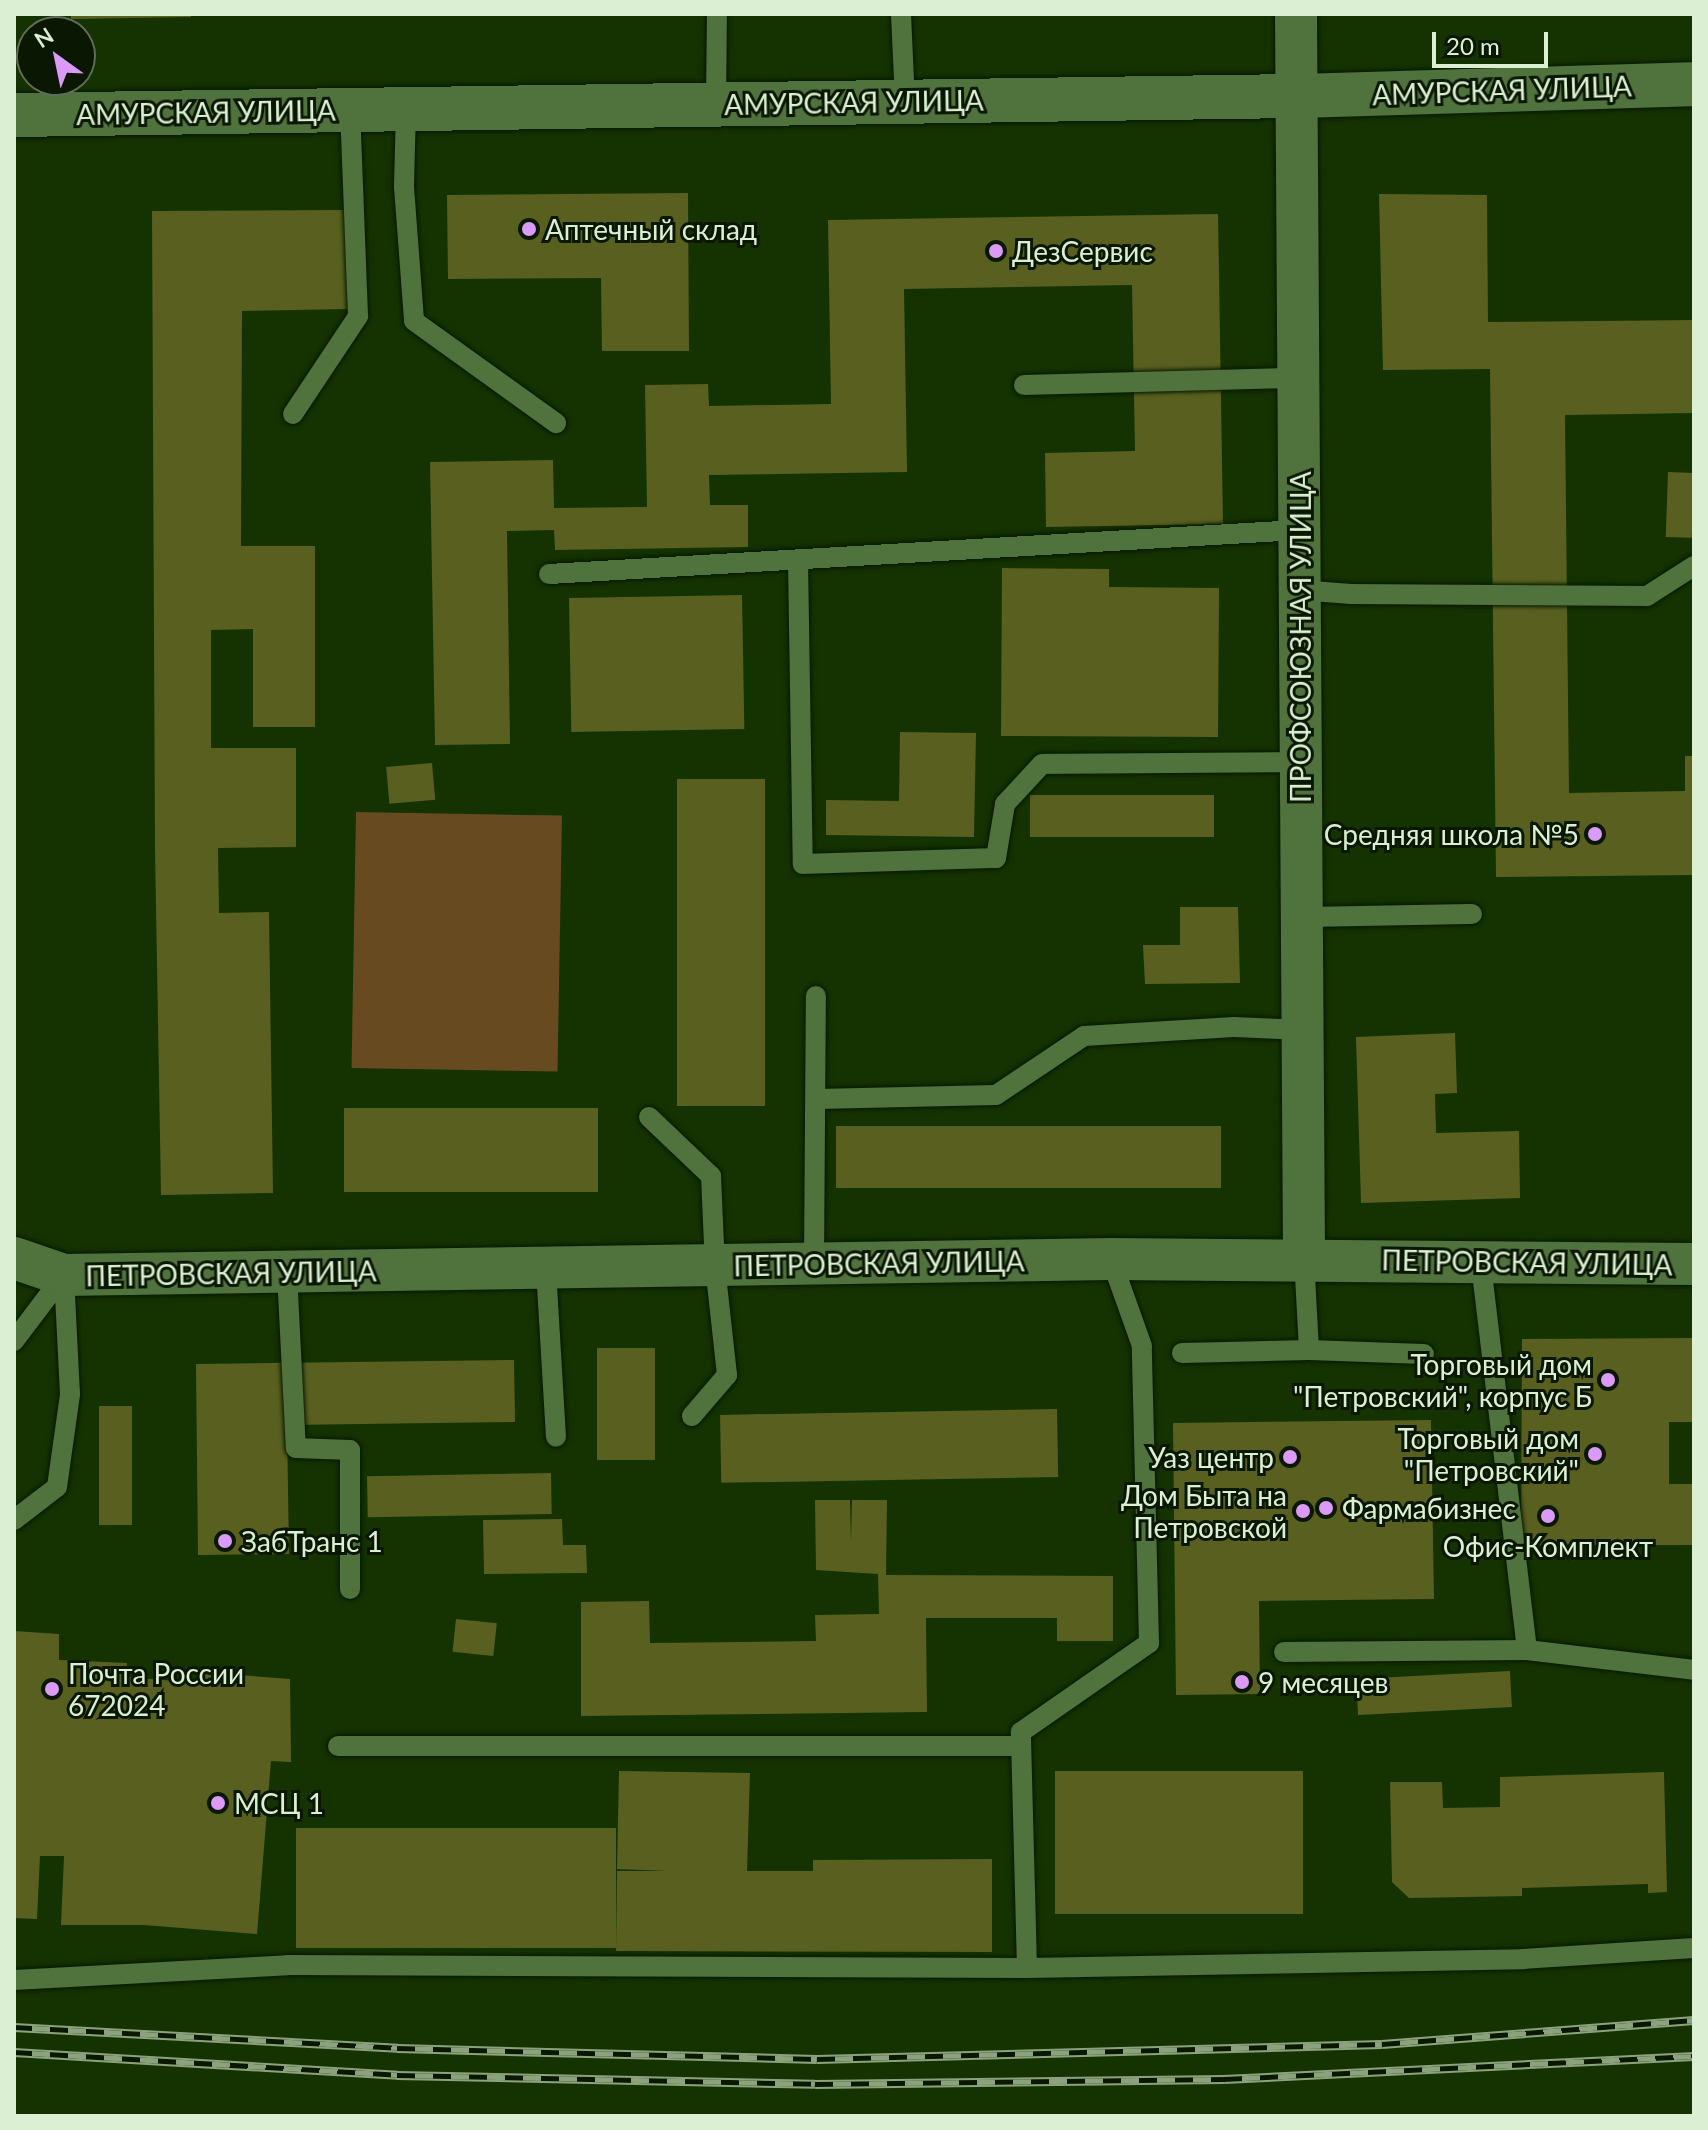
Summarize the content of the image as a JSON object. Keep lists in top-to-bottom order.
{
  "streets": {
    "main road": ["АМУРСКАЯ УЛИЦА"],
    "street": ["ПРОФСОЮЗНАЯ УЛИЦА", "ПЕТРОВСКАЯ УЛИЦА"]
  },
  "crossings": [
    ["АМУРСКАЯ УЛИЦА", "ПРОФСОЮЗНАЯ УЛИЦА"],
    ["ПРОФСОЮЗНАЯ УЛИЦА", "ПЕТРОВСКАЯ УЛИЦА"]
  ],
  "places": [
    "Аптечный склад",
    "ДезСервис",
    "Средняя школа №5",
    "Торговый дом \"Петровский\", корпус Б",
    "Торговый дом \"Петровский\"",
    "Уаз центр",
    "Фармабизнес",
    "Дом Быта на Петровской",
    "Офис-Комплект",
    "ЗабТранс 1",
    "9 месяцев",
    "Почта России 672024",
    "МСЦ 1"
  ],
  "scale_bar": "20 m",
  "north": "top left"
}
